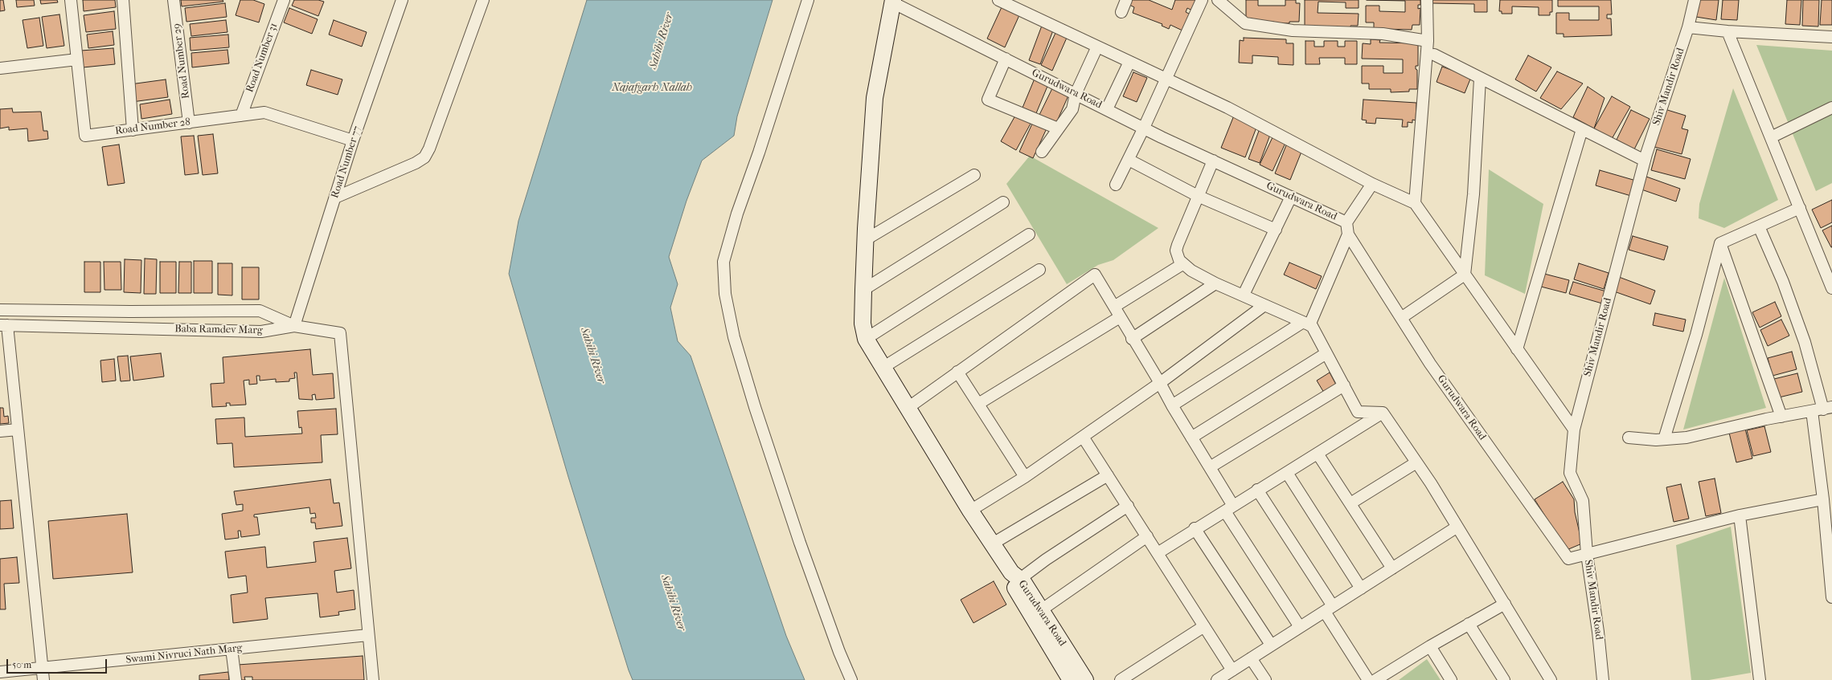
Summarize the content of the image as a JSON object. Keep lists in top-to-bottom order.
{
  "streets": {
    "street": [
      "Road Number 31",
      "Road Number 29",
      "Shiv Mandir Road",
      "Gurudwara Road",
      "Road Number 28",
      "Road Number 77",
      "Baba Ramdev Marg",
      "Swami Nivruci Nath Marg"
    ]
  },
  "crossings": [
    ["Road Number 31", "Road Number 28"],
    ["Road Number 29", "Road Number 28"],
    ["Shiv Mandir Road", "Gurudwara Road"],
    ["Road Number 28", "Road Number 77"],
    ["Road Number 77", "Baba Ramdev Marg"]
  ],
  "water": ["Sahibi River", "Najafgarh Nallah"],
  "scale_bar": "50 m"
}
